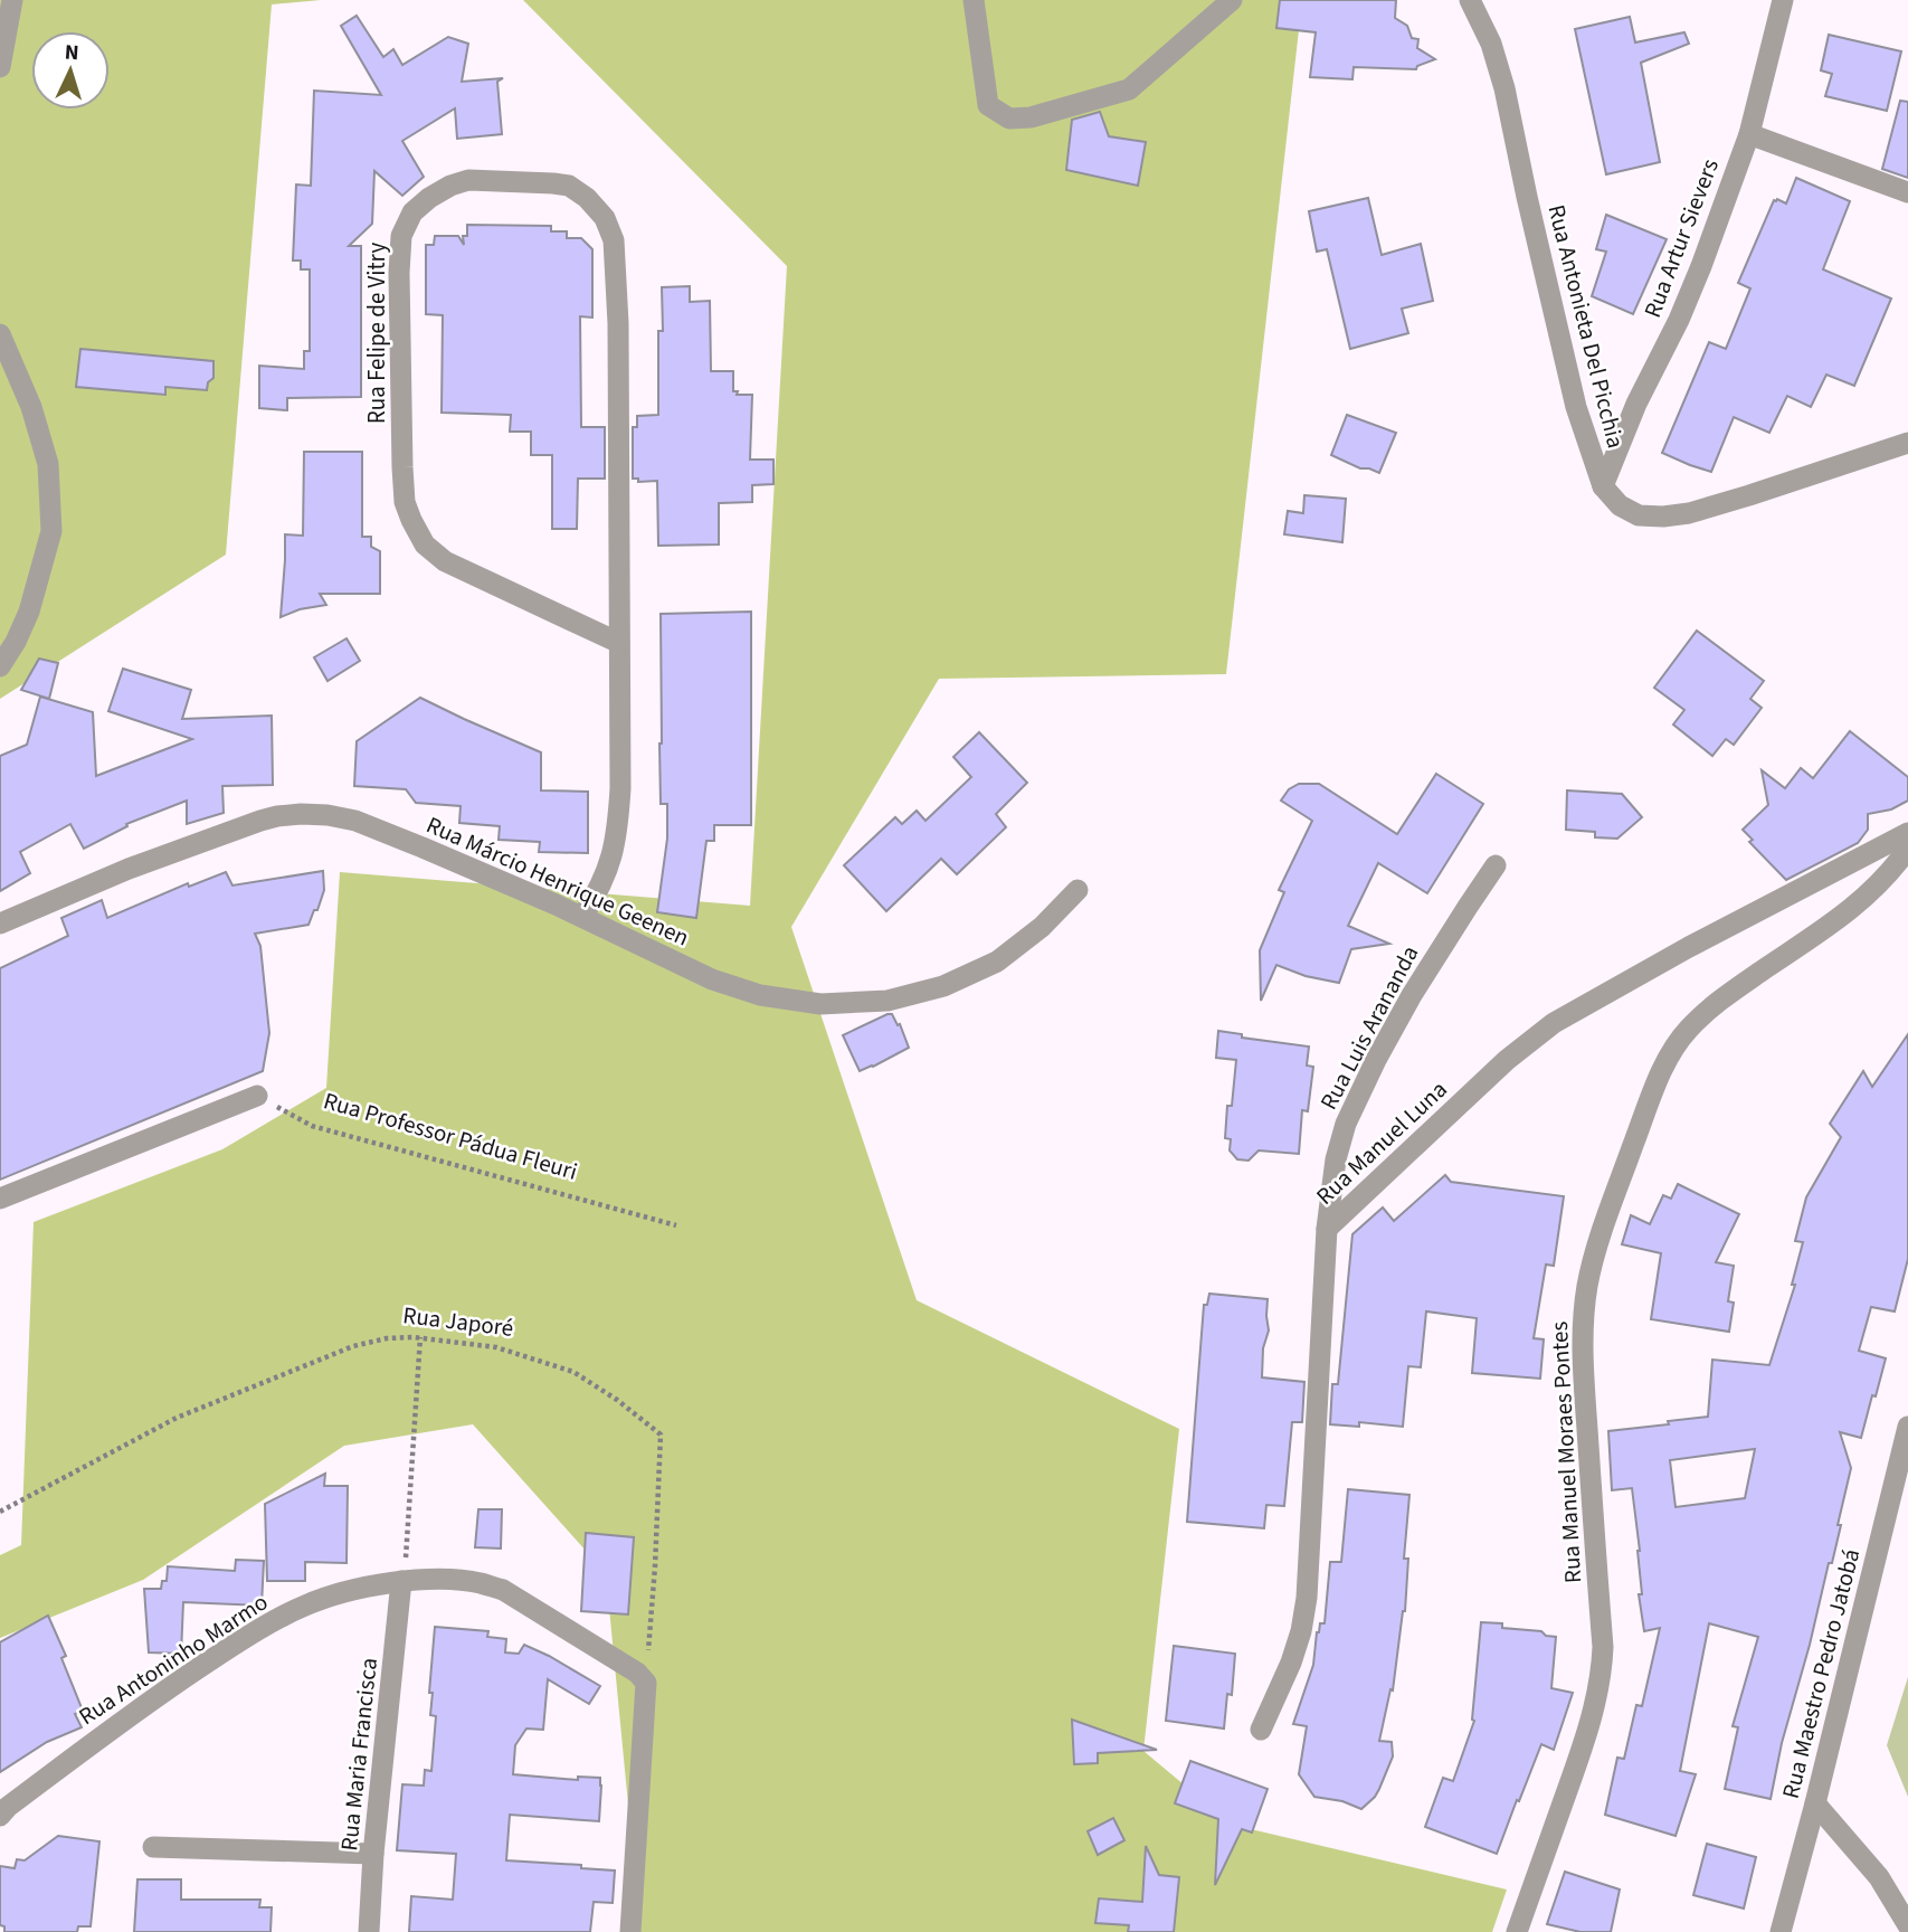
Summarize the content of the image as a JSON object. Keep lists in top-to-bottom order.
{
  "streets": {
    "street": [
      "Rua Artur Sievers",
      "Rua Antonieta Del Picchia",
      "Rua Felipe de Vitry",
      "Rua Márcio Henrique Geenen",
      "Rua Luis Arananda",
      "Rua Manuel Luna",
      "Rua Manuel Moraes Pontes",
      "Rua Antoninho Marmo",
      "Rua Maestro Pedro Jatobá",
      "Rua Maria Francisca"
    ],
    "path": ["Rua Professor Pádua Fleuri", "Rua Japoré"]
  },
  "crossings": [
    ["Rua Artur Sievers", "Rua Antonieta Del Picchia"],
    ["Rua Felipe de Vitry", "Rua Márcio Henrique Geenen"],
    ["Rua Luis Arananda", "Rua Manuel Luna"],
    ["Rua Japoré", "Rua Antoninho Marmo"],
    ["Rua Antoninho Marmo", "Rua Maria Francisca"]
  ],
  "north": "top"
}
